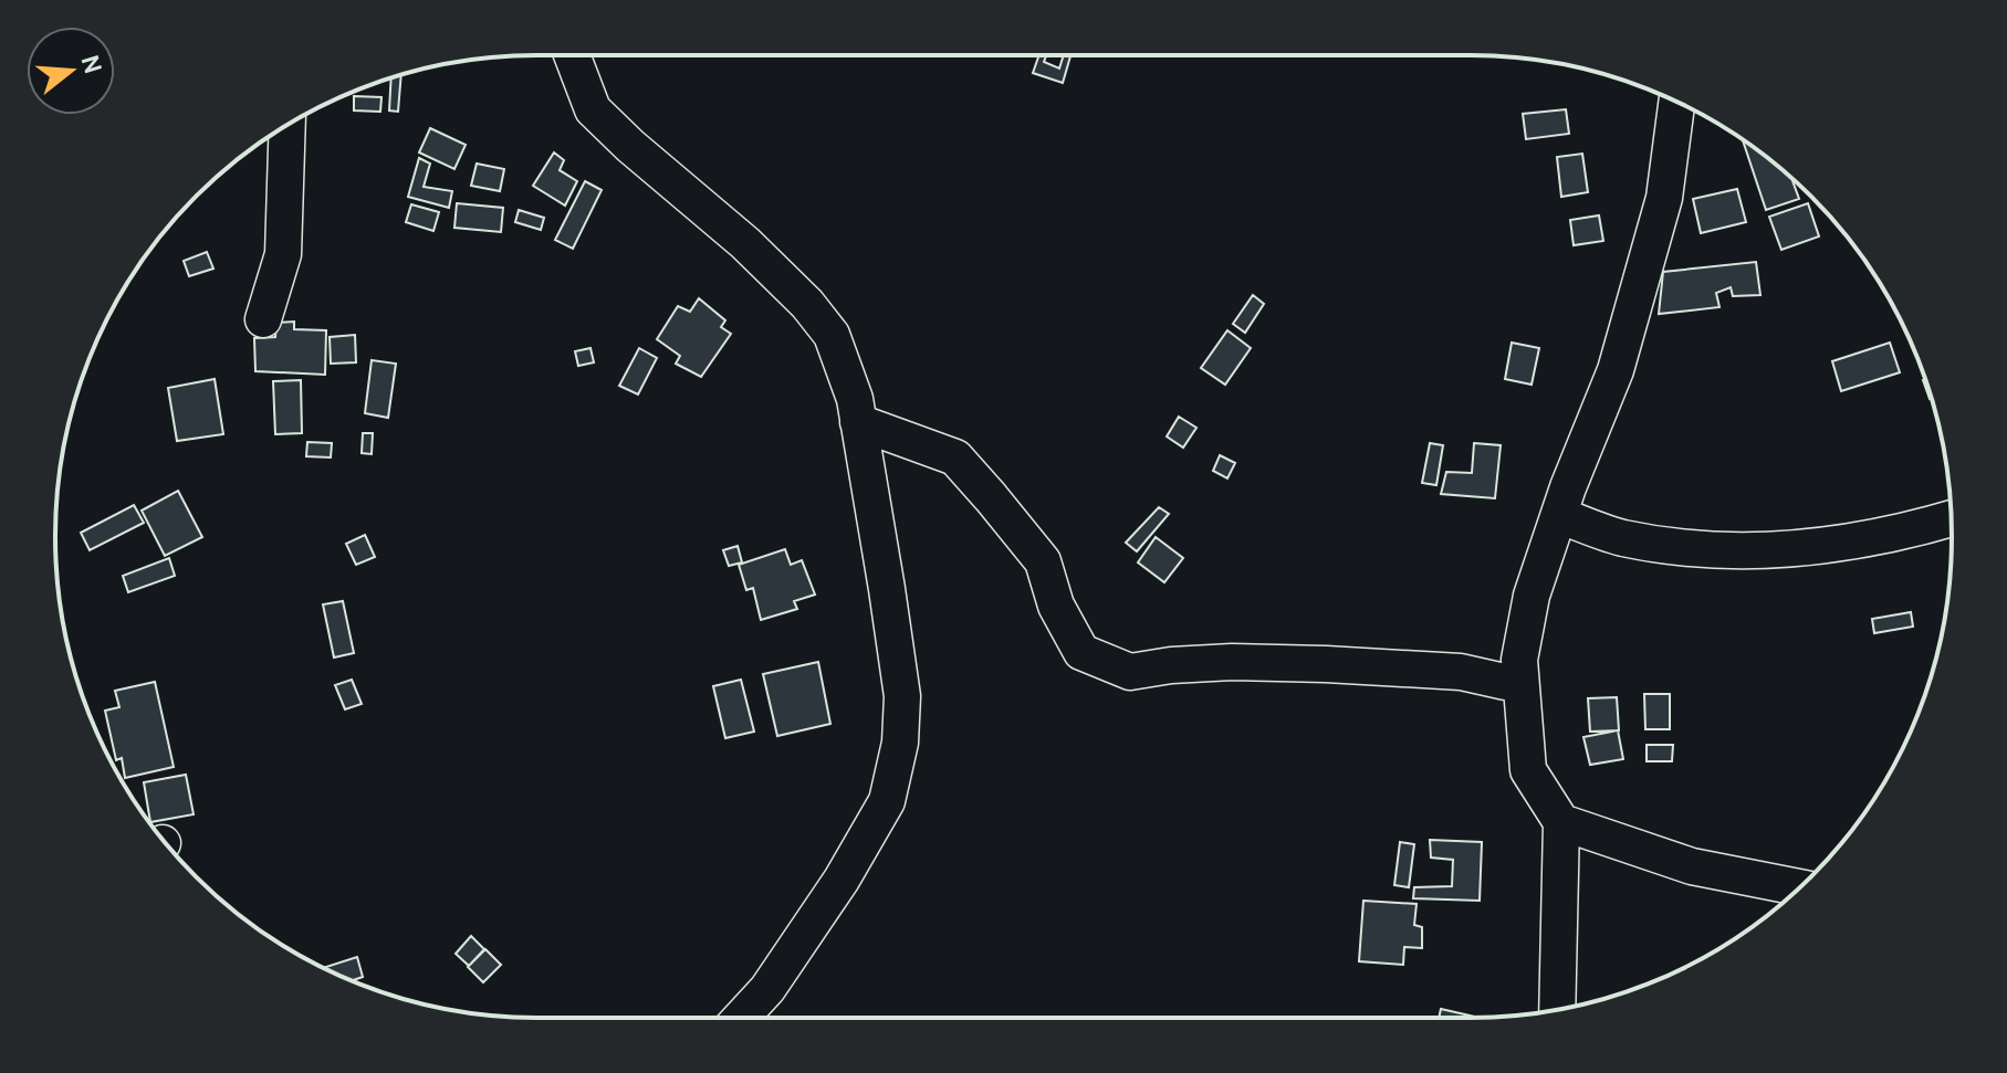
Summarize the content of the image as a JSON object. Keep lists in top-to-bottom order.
{
  "north": "right"
}
